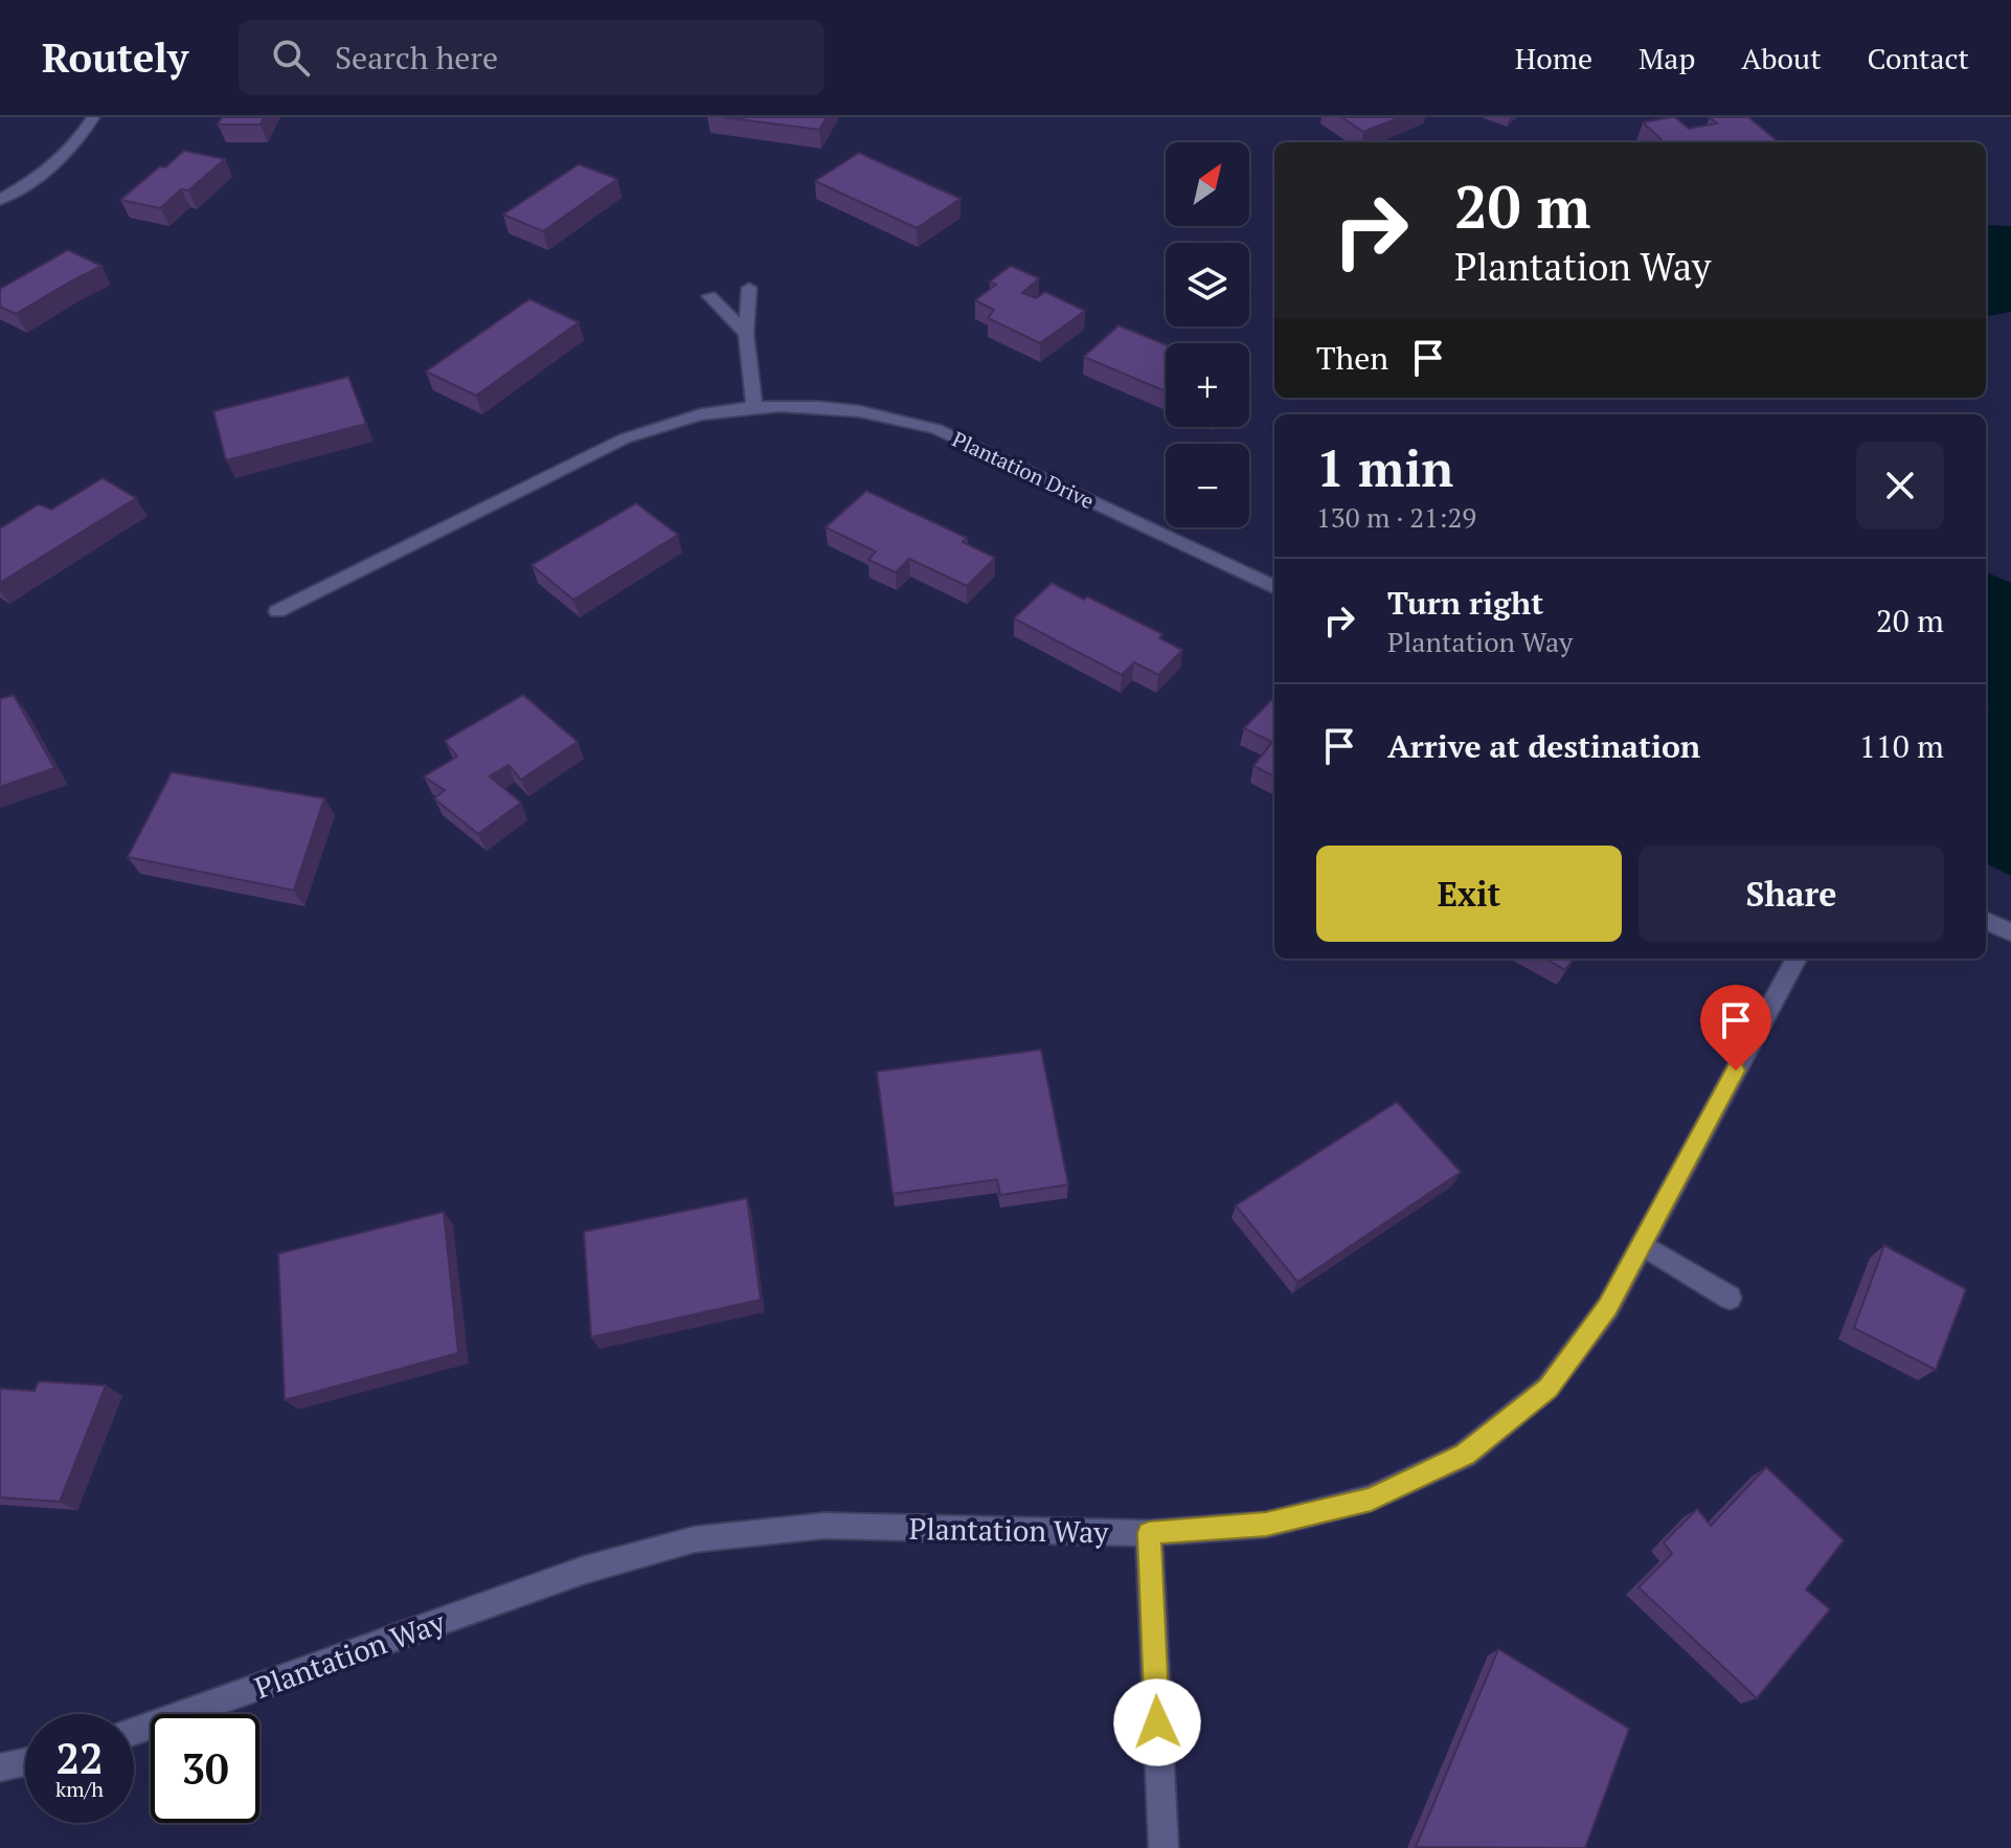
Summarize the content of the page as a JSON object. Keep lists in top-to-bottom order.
{
  "streets": {
    "street": ["Plantation Drive", "Plantation Way"]
  },
  "north": "top right",
  "page": {
    "header": "Routely",
    "search": "Search here",
    "nav": [
      "Home",
      "Map",
      "About",
      "Contact"
    ],
    "map_buttons": ["+", "−"],
    "turn": ["20 m", "Plantation Way"],
    "then": "Then",
    "heading": ["1 min", "130 m · 21:29"],
    "list": [
      {
        "name": "Turn right",
        "note": "Plantation Way",
        "value": "20 m"
      },
      {
        "name": "Arrive at destination",
        "value": "110 m"
      }
    ],
    "buttons": ["Exit", "Share"],
    "speed": "22 km/h",
    "limit": "30"
  }
}
